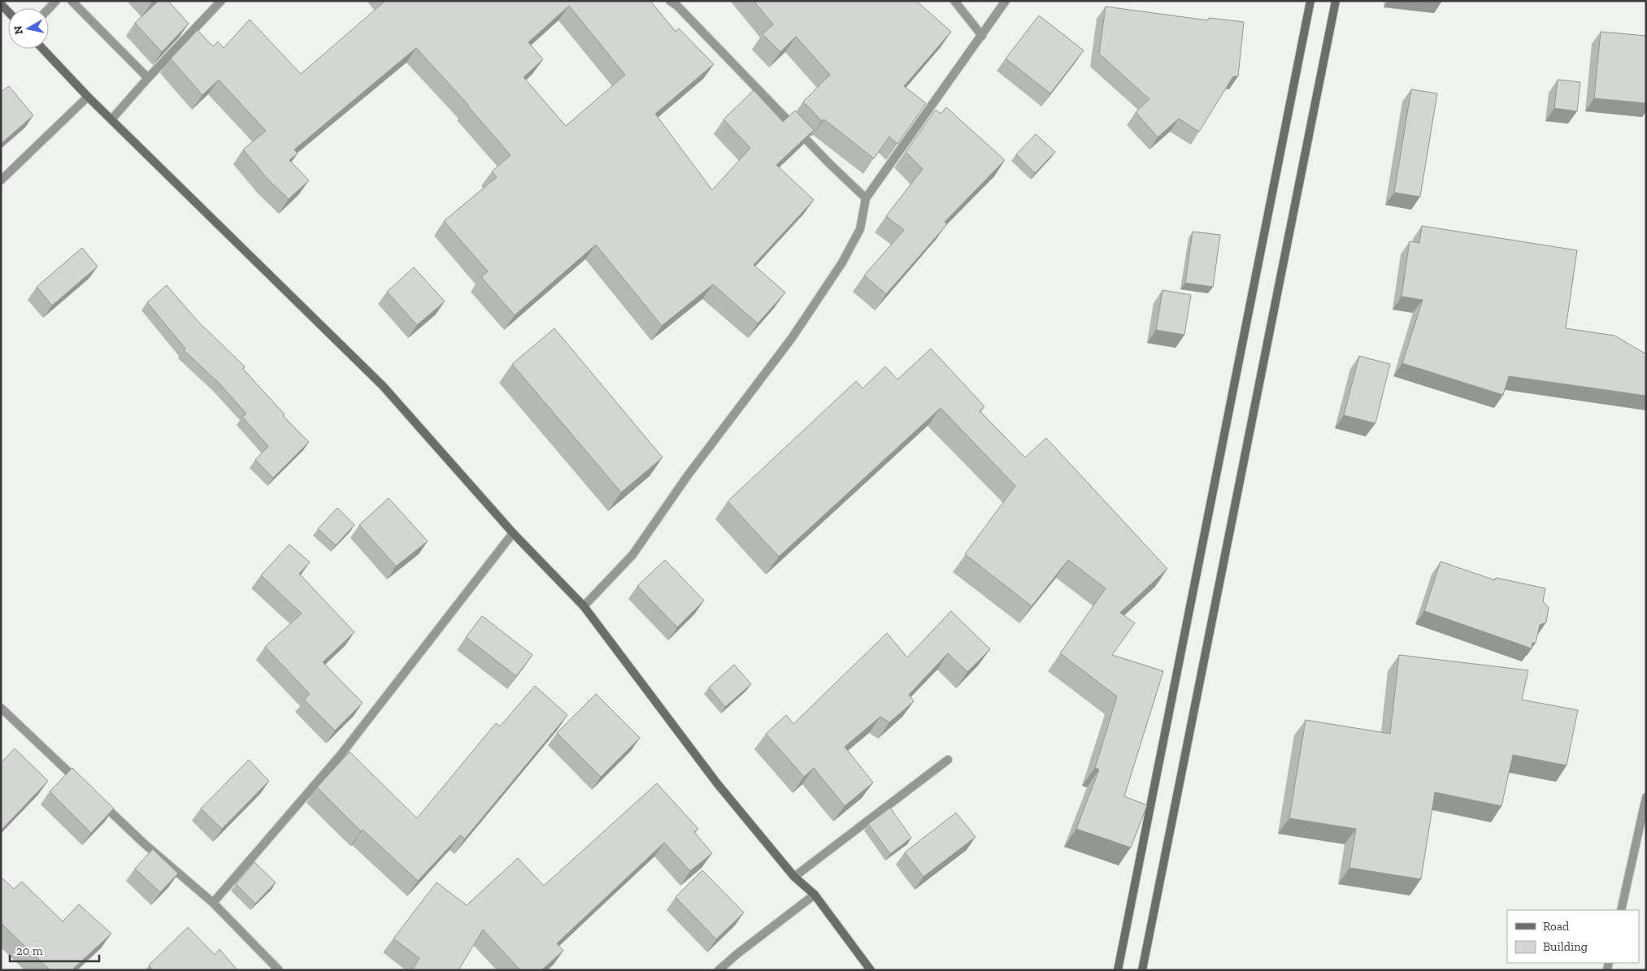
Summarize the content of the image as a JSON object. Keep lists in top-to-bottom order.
{
  "legend": ["Road", "Building"],
  "scale_bar": "20 m",
  "north": "left"
}
